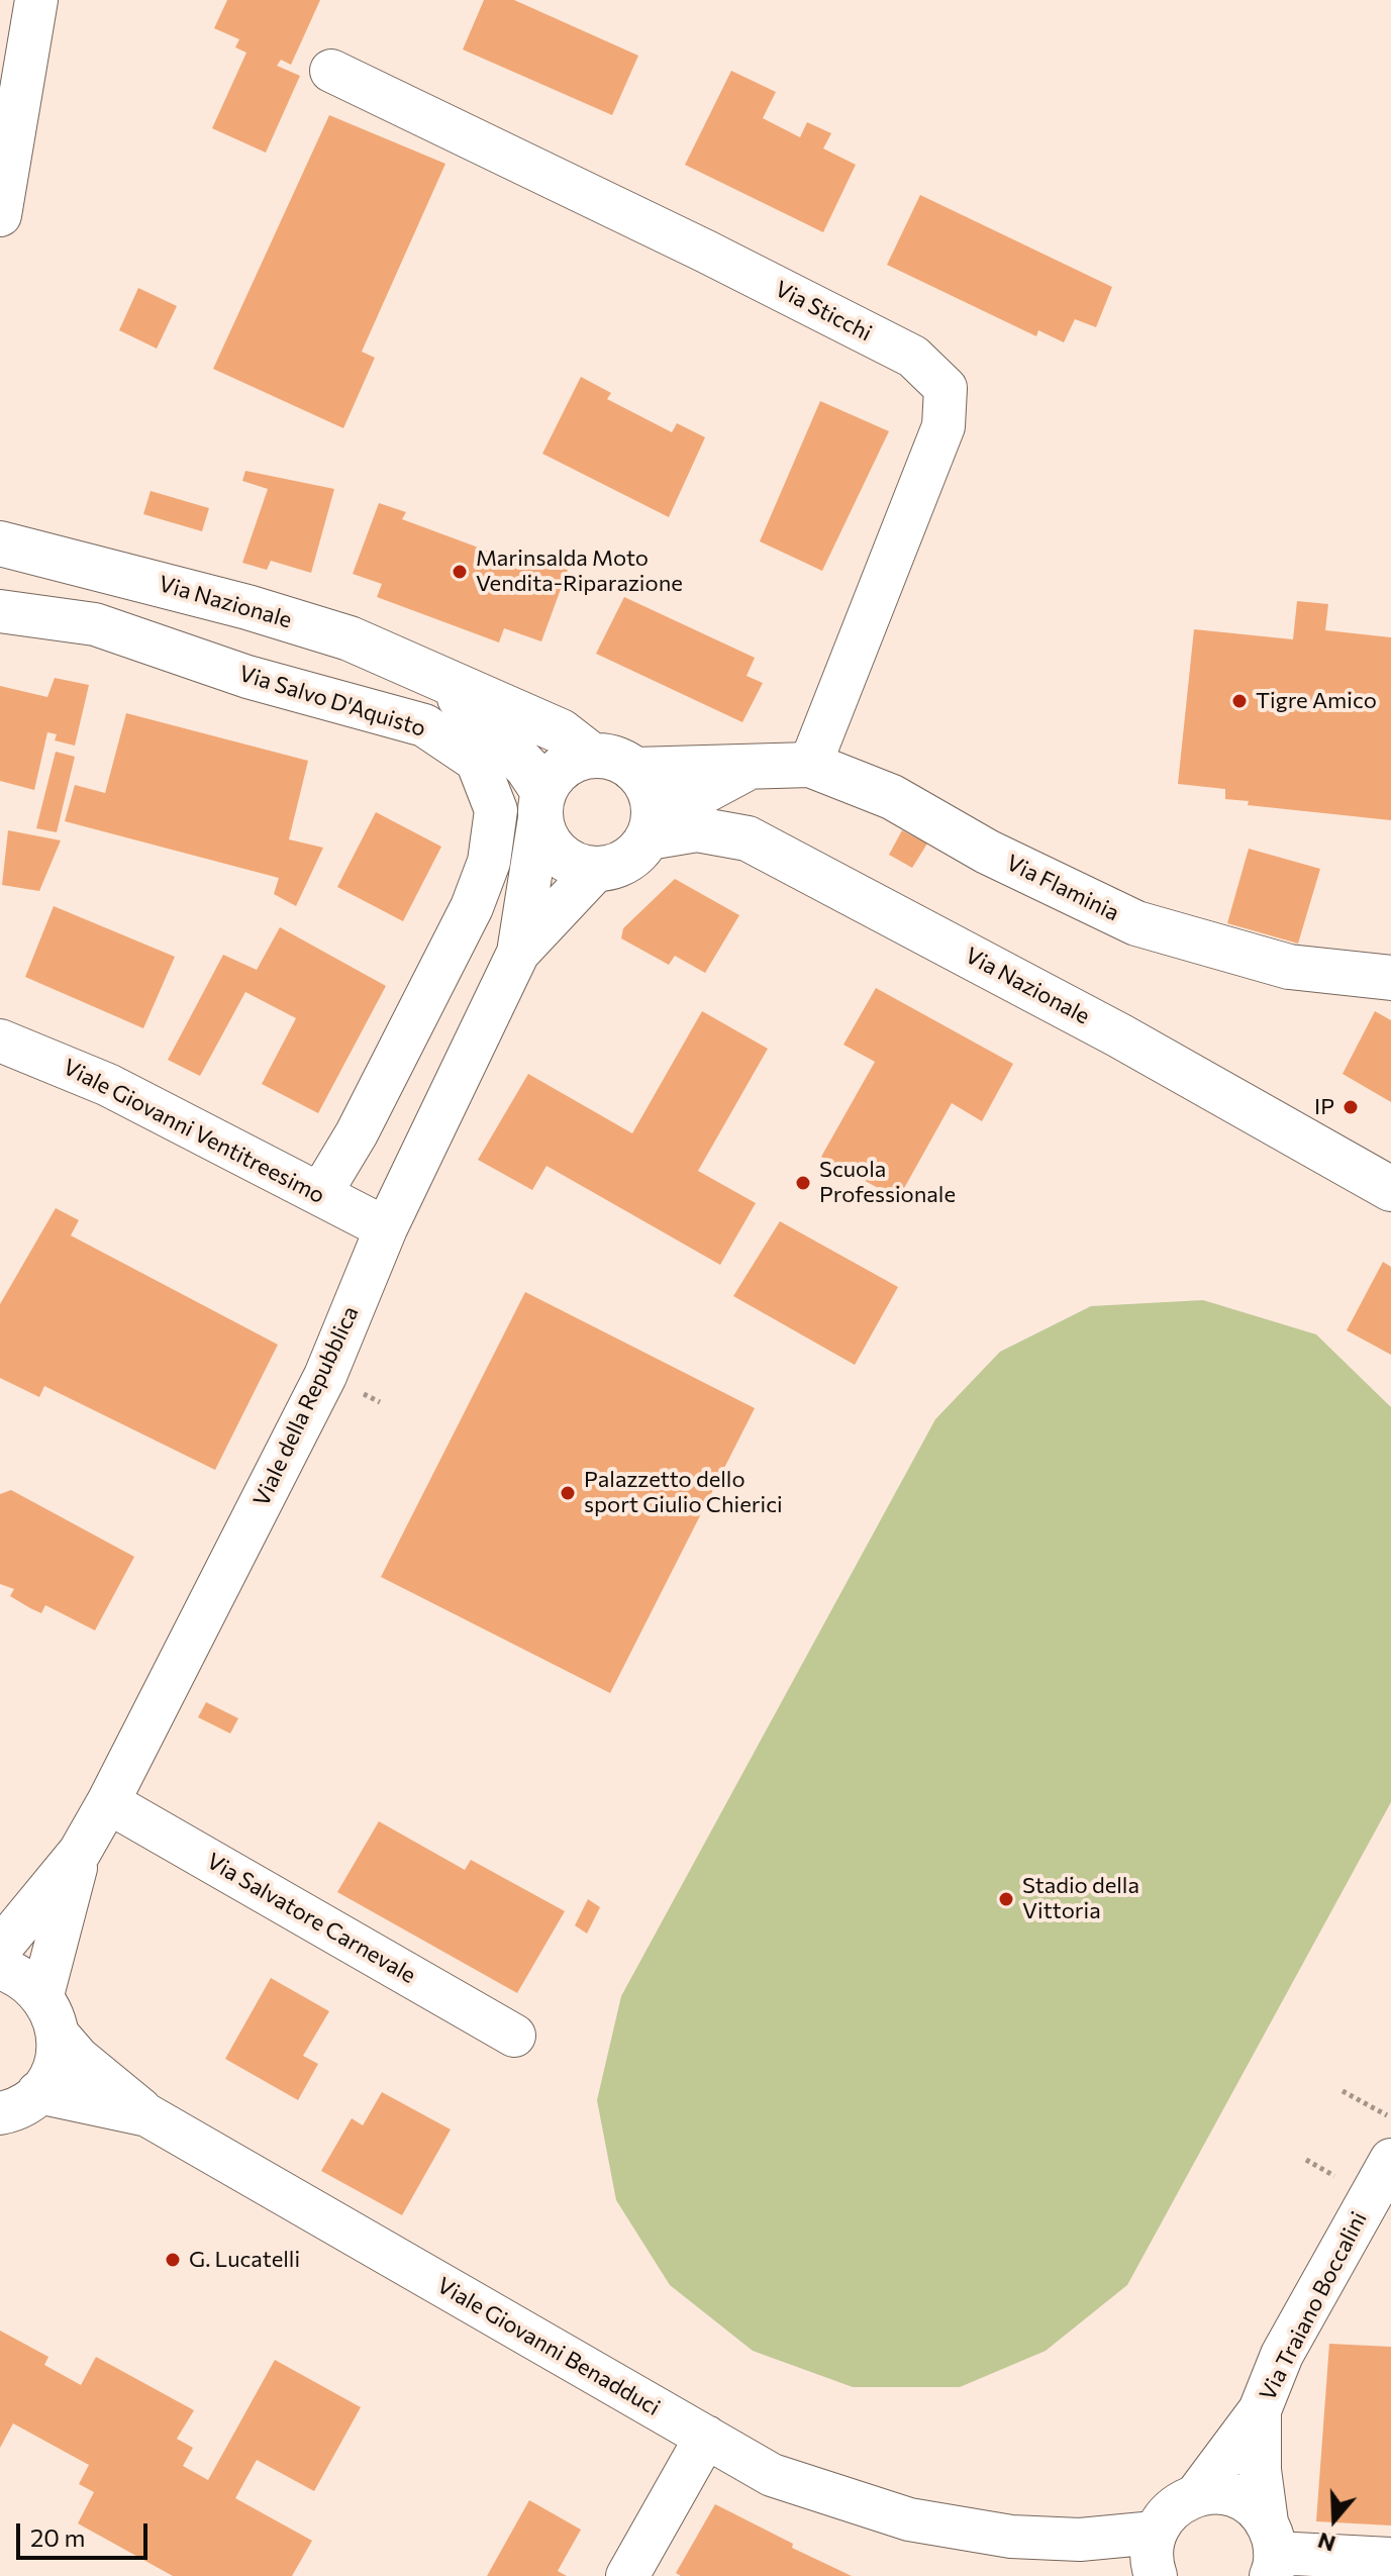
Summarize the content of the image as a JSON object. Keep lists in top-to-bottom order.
{
  "streets": {
    "main road": ["Via Nazionale", "Via Flaminia"],
    "street": [
      "Via Sticchi",
      "Via Salvo D'Aquisto",
      "Viale Giovanni Ventitreesimo",
      "Viale della Repubblica",
      "Via Salvatore Carnevale",
      "Via Traiano Boccalini",
      "Viale Giovanni Benadduci"
    ]
  },
  "crossings": [
    ["Via Sticchi", "Via Flaminia"],
    ["Via Nazionale", "Via Flaminia"],
    ["Via Nazionale", "Viale della Repubblica"],
    ["Via Salvo D'Aquisto", "Viale Giovanni Ventitreesimo"],
    ["Via Flaminia", "Viale della Repubblica"],
    ["Viale Giovanni Ventitreesimo", "Viale della Repubblica"],
    ["Viale della Repubblica", "Via Salvatore Carnevale"],
    ["Via Traiano Boccalini", "Viale Giovanni Benadduci"]
  ],
  "places": [
    "Marinsalda Moto Vendita-Riparazione",
    "Tigre Amico",
    "IP",
    "Scuola Professionale",
    "Palazzetto dello sport Giulio Chierici",
    "Stadio della Vittoria",
    "G. Lucatelli"
  ],
  "scale_bar": "20 m",
  "north": "bottom"
}
